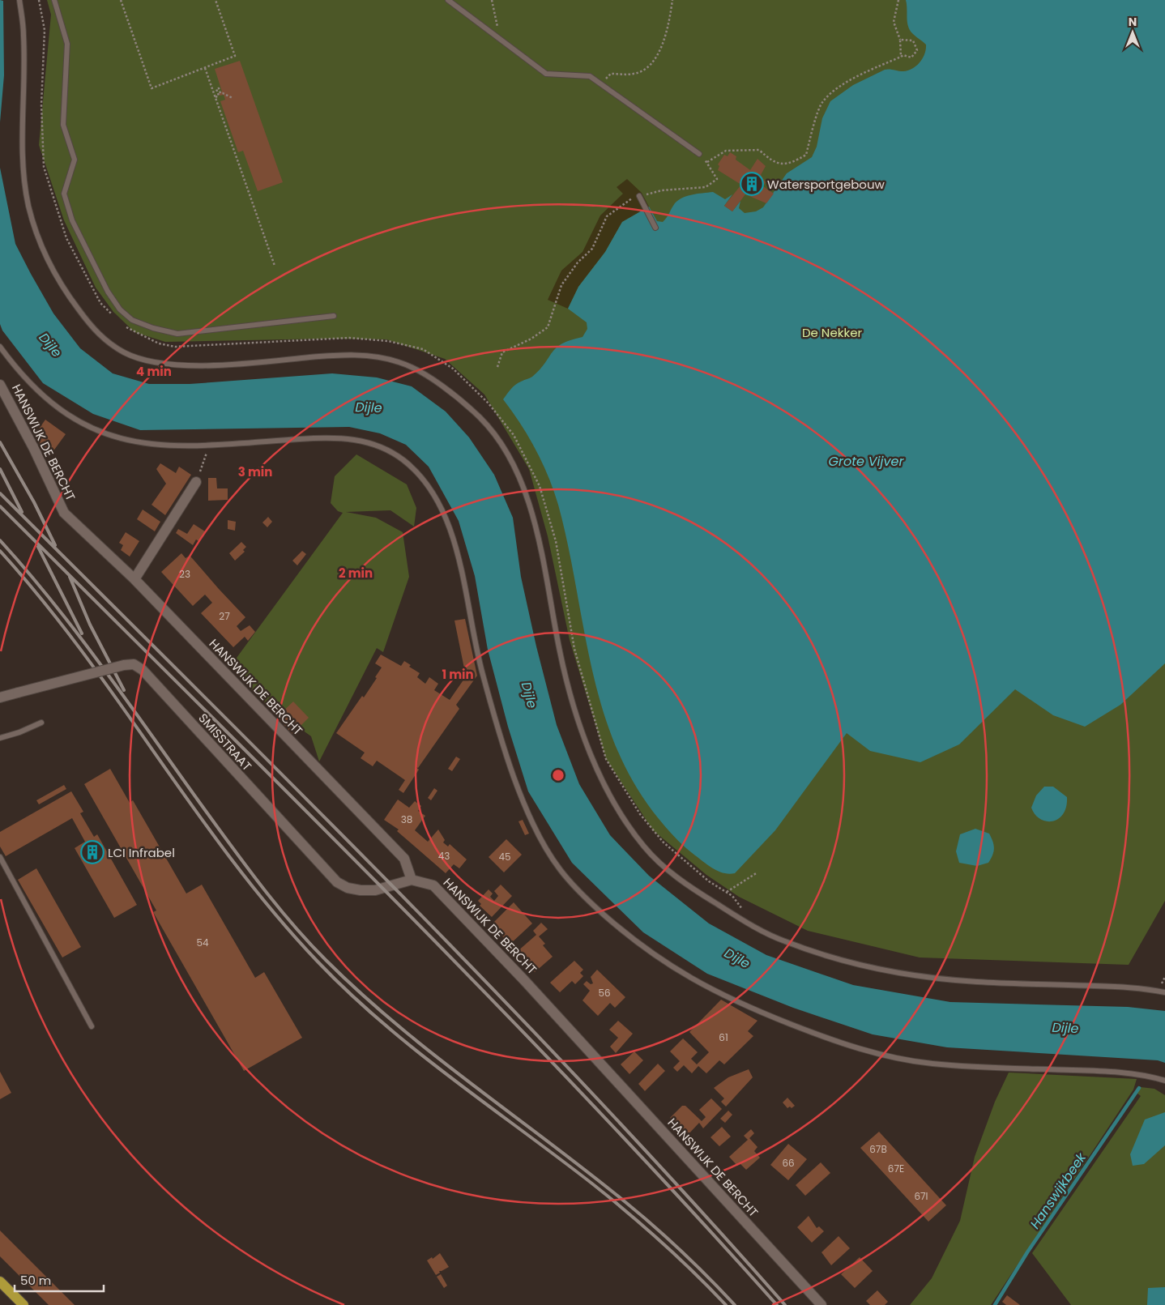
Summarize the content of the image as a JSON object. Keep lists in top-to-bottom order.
{
  "streets": {
    "street": ["HANSWIJK DE BERCHT", "SMISSTRAAT"]
  },
  "crossings": [
    ["HANSWIJK DE BERCHT", "SMISSTRAAT"]
  ],
  "water": ["Dijle", "Grote Vijver", "Hanswijkbeek"],
  "parks": ["De Nekker"],
  "places": {
    "building": ["Watersportgebouw", "LCI Infrabel"]
  },
  "house_numbers": [
    "23",
    "27",
    "38",
    "43",
    "45",
    "54",
    "56",
    "61",
    "67B",
    "66",
    "67E",
    "67I"
  ],
  "scale_bar": "50 m",
  "north": "top",
  "rings": [
    "4 min",
    "3 min",
    "2 min",
    "1 min"
  ]
}
